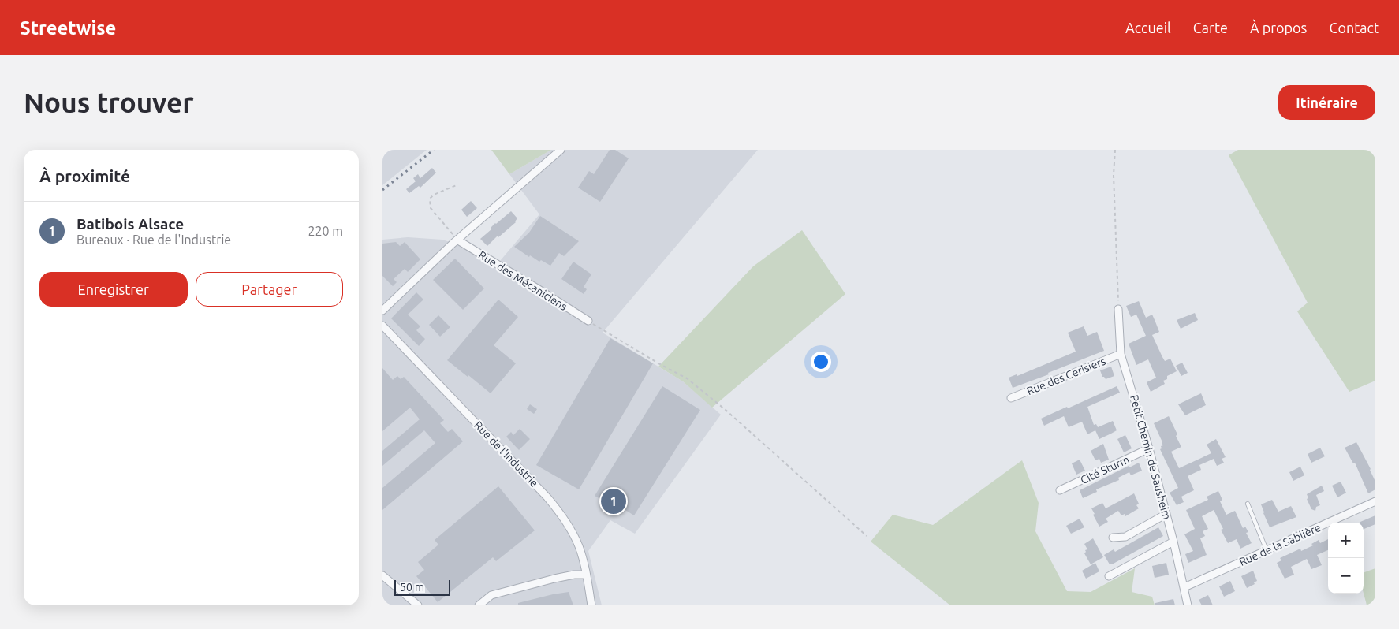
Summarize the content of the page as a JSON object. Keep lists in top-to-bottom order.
{
  "streets": {
    "street": [
      "Rue des Mécaniciens",
      "Rue des Cerisiers",
      "Rue de l'Industrie",
      "Petit Chemin de Sausheim",
      "Cité Sturm",
      "Rue de la Sablière"
    ]
  },
  "crossings": [
    ["Rue des Cerisiers", "Petit Chemin de Sausheim"],
    ["Petit Chemin de Sausheim", "Cité Sturm"],
    ["Petit Chemin de Sausheim", "Rue de la Sablière"]
  ],
  "scale_bar": "50 m",
  "page": {
    "header": "Streetwise",
    "nav": [
      "Accueil",
      "Carte",
      "À propos",
      "Contact"
    ],
    "buttons": [
      "Itinéraire",
      ["Enregistrer", "Partager"]
    ],
    "title": "Nous trouver",
    "heading": "À proximité",
    "list": [
      {
        "mark": "1",
        "name": "Batibois Alsace",
        "note": "Bureaux · Rue de l'Industrie",
        "value": "220 m"
      }
    ],
    "pins": "1",
    "map_buttons": ["+", "−"],
    "scale": "50 m"
  }
}
